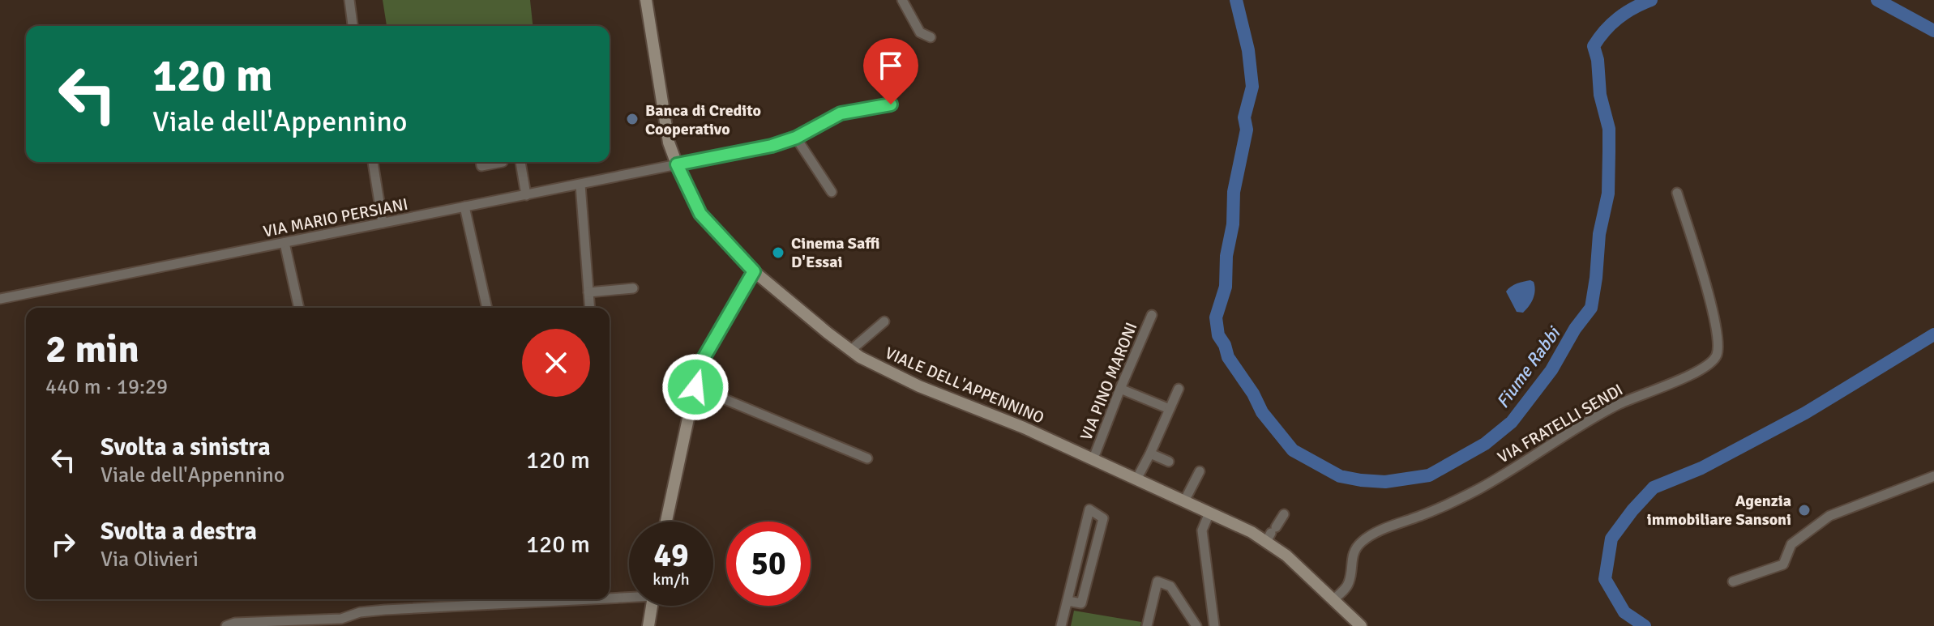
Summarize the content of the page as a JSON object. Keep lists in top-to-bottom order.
{
  "streets": {
    "main road": ["VIALE DELL'APPENNINO"],
    "street": ["VIA MARIO PERSIANI", "VIA PINO MARONI", "VIA FRATELLI SENDI"]
  },
  "crossings": [
    ["VIA MARIO PERSIANI", "VIALE DELL'APPENNINO"],
    ["VIA PINO MARONI", "VIALE DELL'APPENNINO"],
    ["VIALE DELL'APPENNINO", "VIA FRATELLI SENDI"]
  ],
  "water": ["Fiume Rabbi"],
  "places": ["Banca di Credito Cooperativo", "Cinema Saffi D'Essai", "Agenzia immobiliare Sansoni"],
  "page": {
    "turn": ["120 m", "Viale dell'Appennino"],
    "heading": ["2 min", "440 m · 19:29"],
    "list": [
      {
        "name": "Svolta a sinistra",
        "note": "Viale dell'Appennino",
        "value": "120 m"
      },
      {
        "name": "Svolta a destra",
        "note": "Via Olivieri",
        "value": "120 m"
      }
    ],
    "speed": "49 km/h",
    "limit": "50"
  }
}
